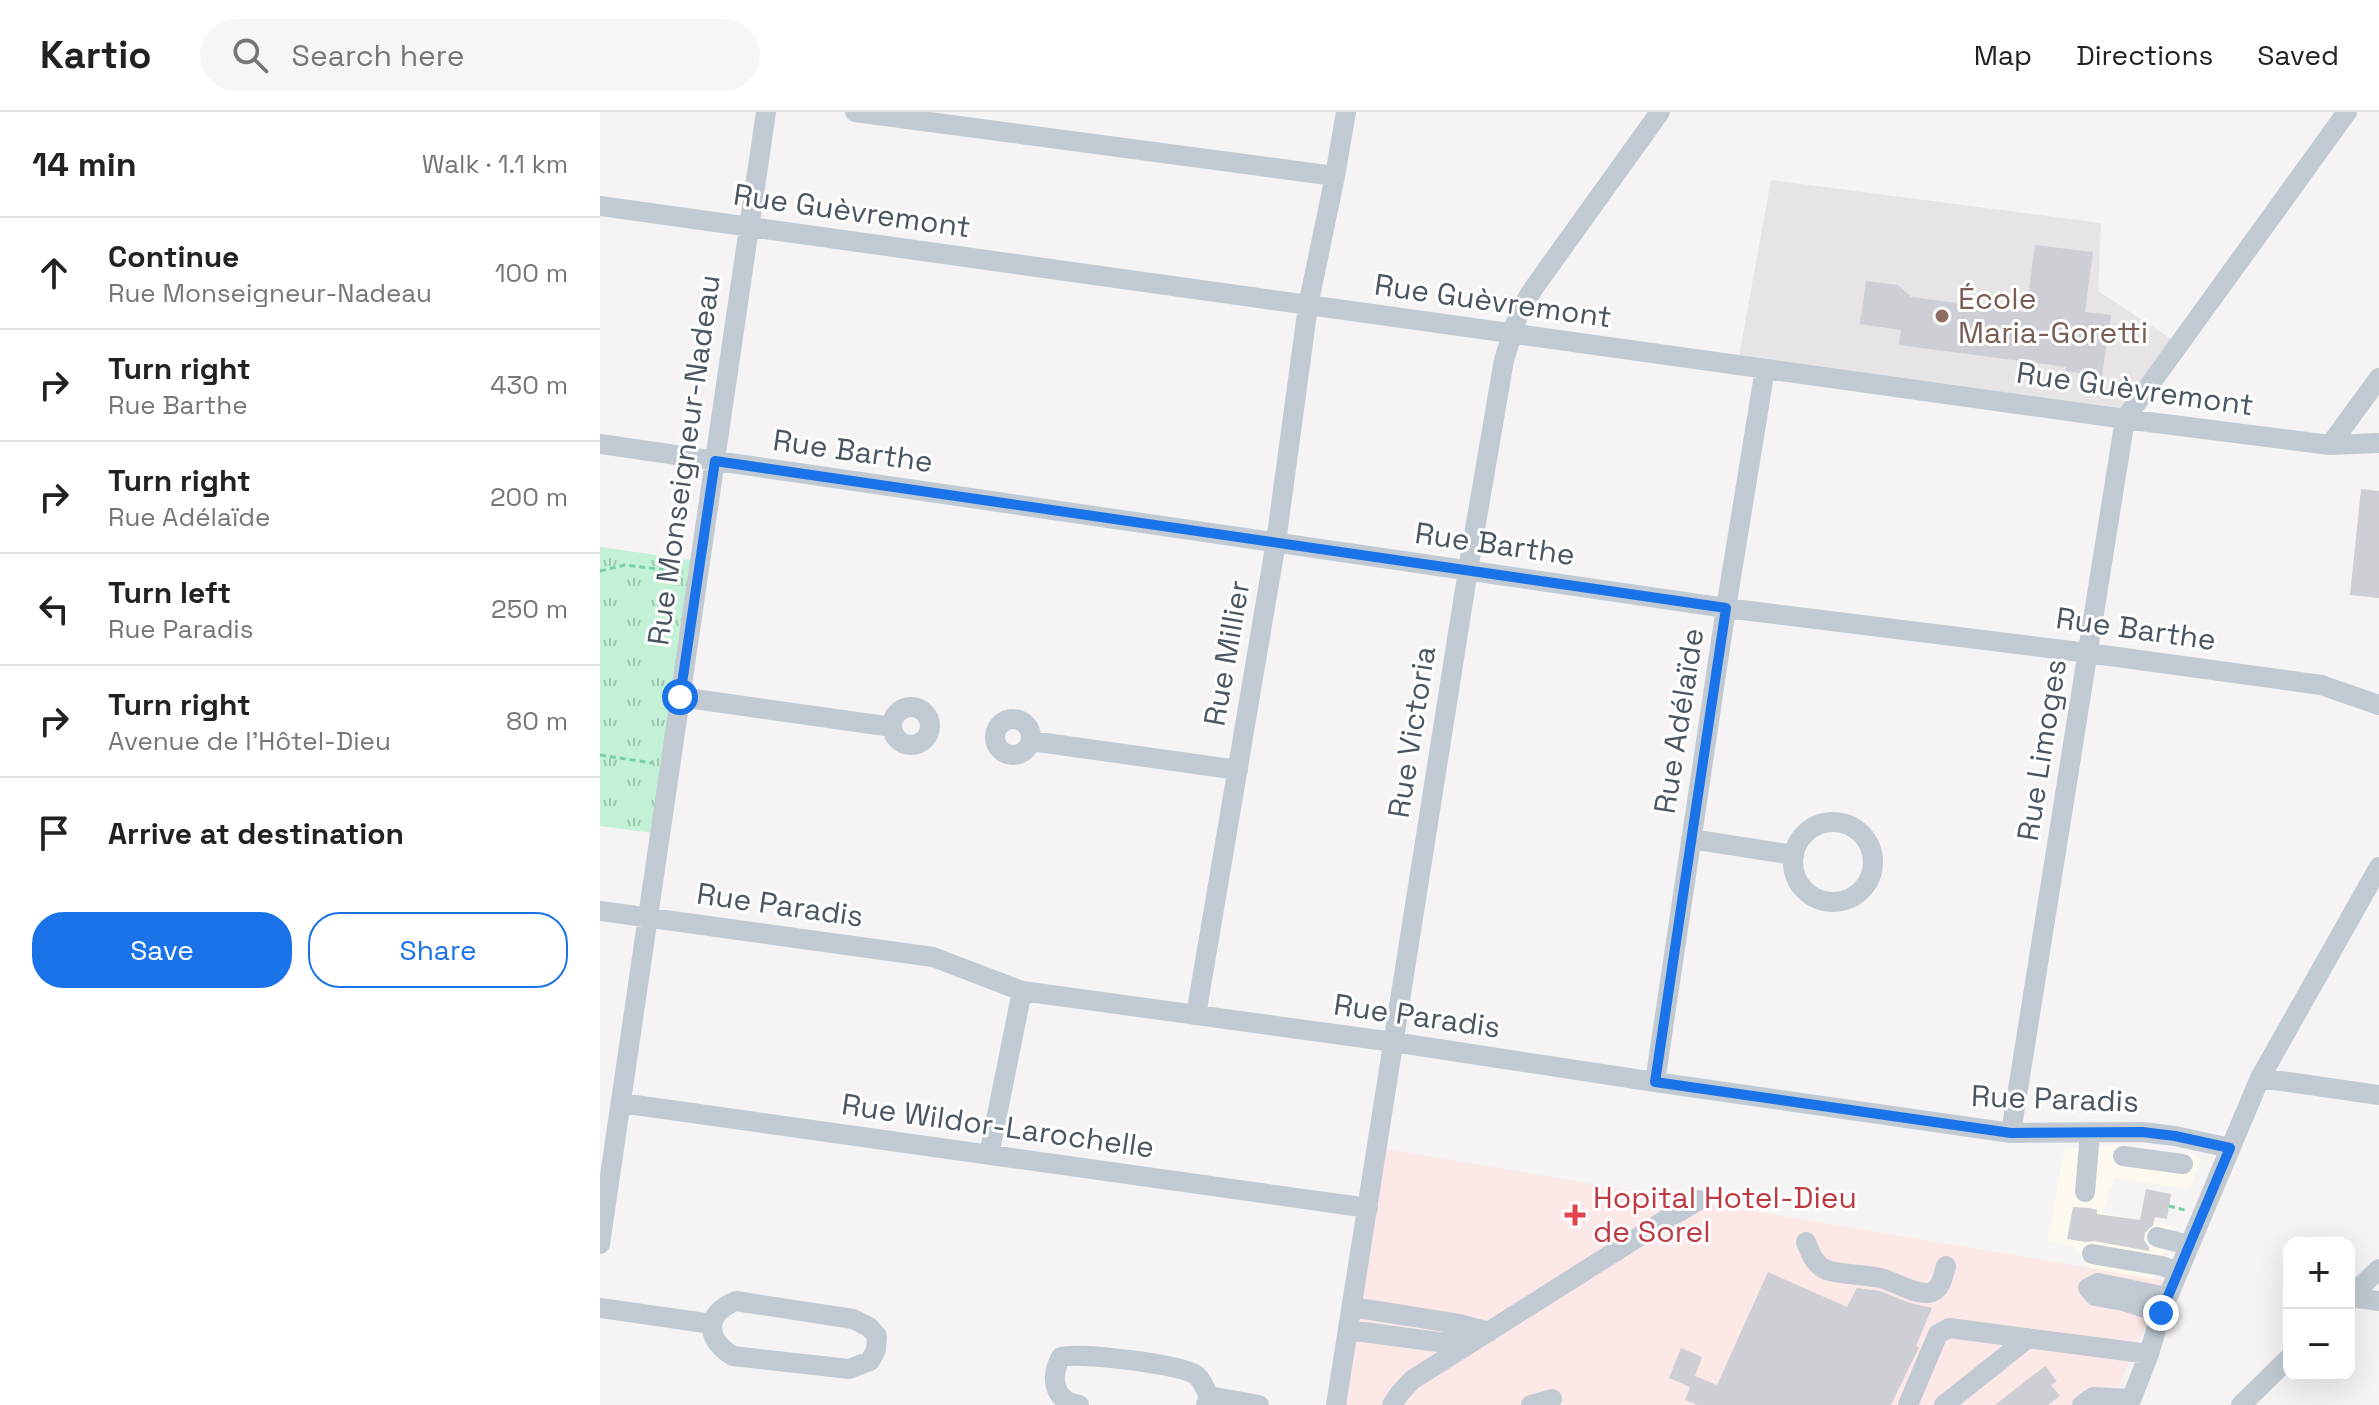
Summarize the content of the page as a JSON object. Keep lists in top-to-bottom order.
{
  "streets": {
    "street": [
      "Rue Guèvremont",
      "Rue Barthe",
      "Rue Monseigneur-Nadeau",
      "Rue Millier",
      "Rue Adélaïde",
      "Rue Victoria",
      "Rue Limoges",
      "Rue Paradis",
      "Rue Wildor-Larochelle"
    ]
  },
  "crossings": [
    ["Rue Guèvremont", "Rue Monseigneur-Nadeau"],
    ["Rue Guèvremont", "Rue Millier"],
    ["Rue Guèvremont", "Rue Adélaïde"],
    ["Rue Guèvremont", "Rue Victoria"],
    ["Rue Guèvremont", "Rue Limoges"],
    ["Rue Barthe", "Rue Monseigneur-Nadeau"],
    ["Rue Barthe", "Rue Millier"],
    ["Rue Barthe", "Rue Adélaïde"],
    ["Rue Barthe", "Rue Victoria"],
    ["Rue Barthe", "Rue Limoges"],
    ["Rue Monseigneur-Nadeau", "Rue Paradis"],
    ["Rue Monseigneur-Nadeau", "Rue Wildor-Larochelle"],
    ["Rue Millier", "Rue Paradis"],
    ["Rue Adélaïde", "Rue Paradis"],
    ["Rue Victoria", "Rue Paradis"],
    ["Rue Victoria", "Rue Wildor-Larochelle"],
    ["Rue Limoges", "Rue Paradis"]
  ],
  "places": {
    "other": ["École Maria-Goretti"],
    "health": ["Hopital Hotel-Dieu de Sorel"]
  },
  "page": {
    "header": "Kartio",
    "search": "Search here",
    "nav": ["Map", "Directions", "Saved"],
    "heading": ["14 min", "Walk · 1.1 km"],
    "list": [
      ["Continue", "Rue Monseigneur-Nadeau", "100 m"],
      ["Turn right", "Rue Barthe", "430 m"],
      ["Turn right", "Rue Adélaïde", "200 m"],
      ["Turn left", "Rue Paradis", "250 m"],
      ["Turn right", "Avenue de l'Hôtel-Dieu", "80 m"],
      "Arrive at destination"
    ],
    "buttons": ["Save", "Share"],
    "map_buttons": ["+", "−"]
  }
}
